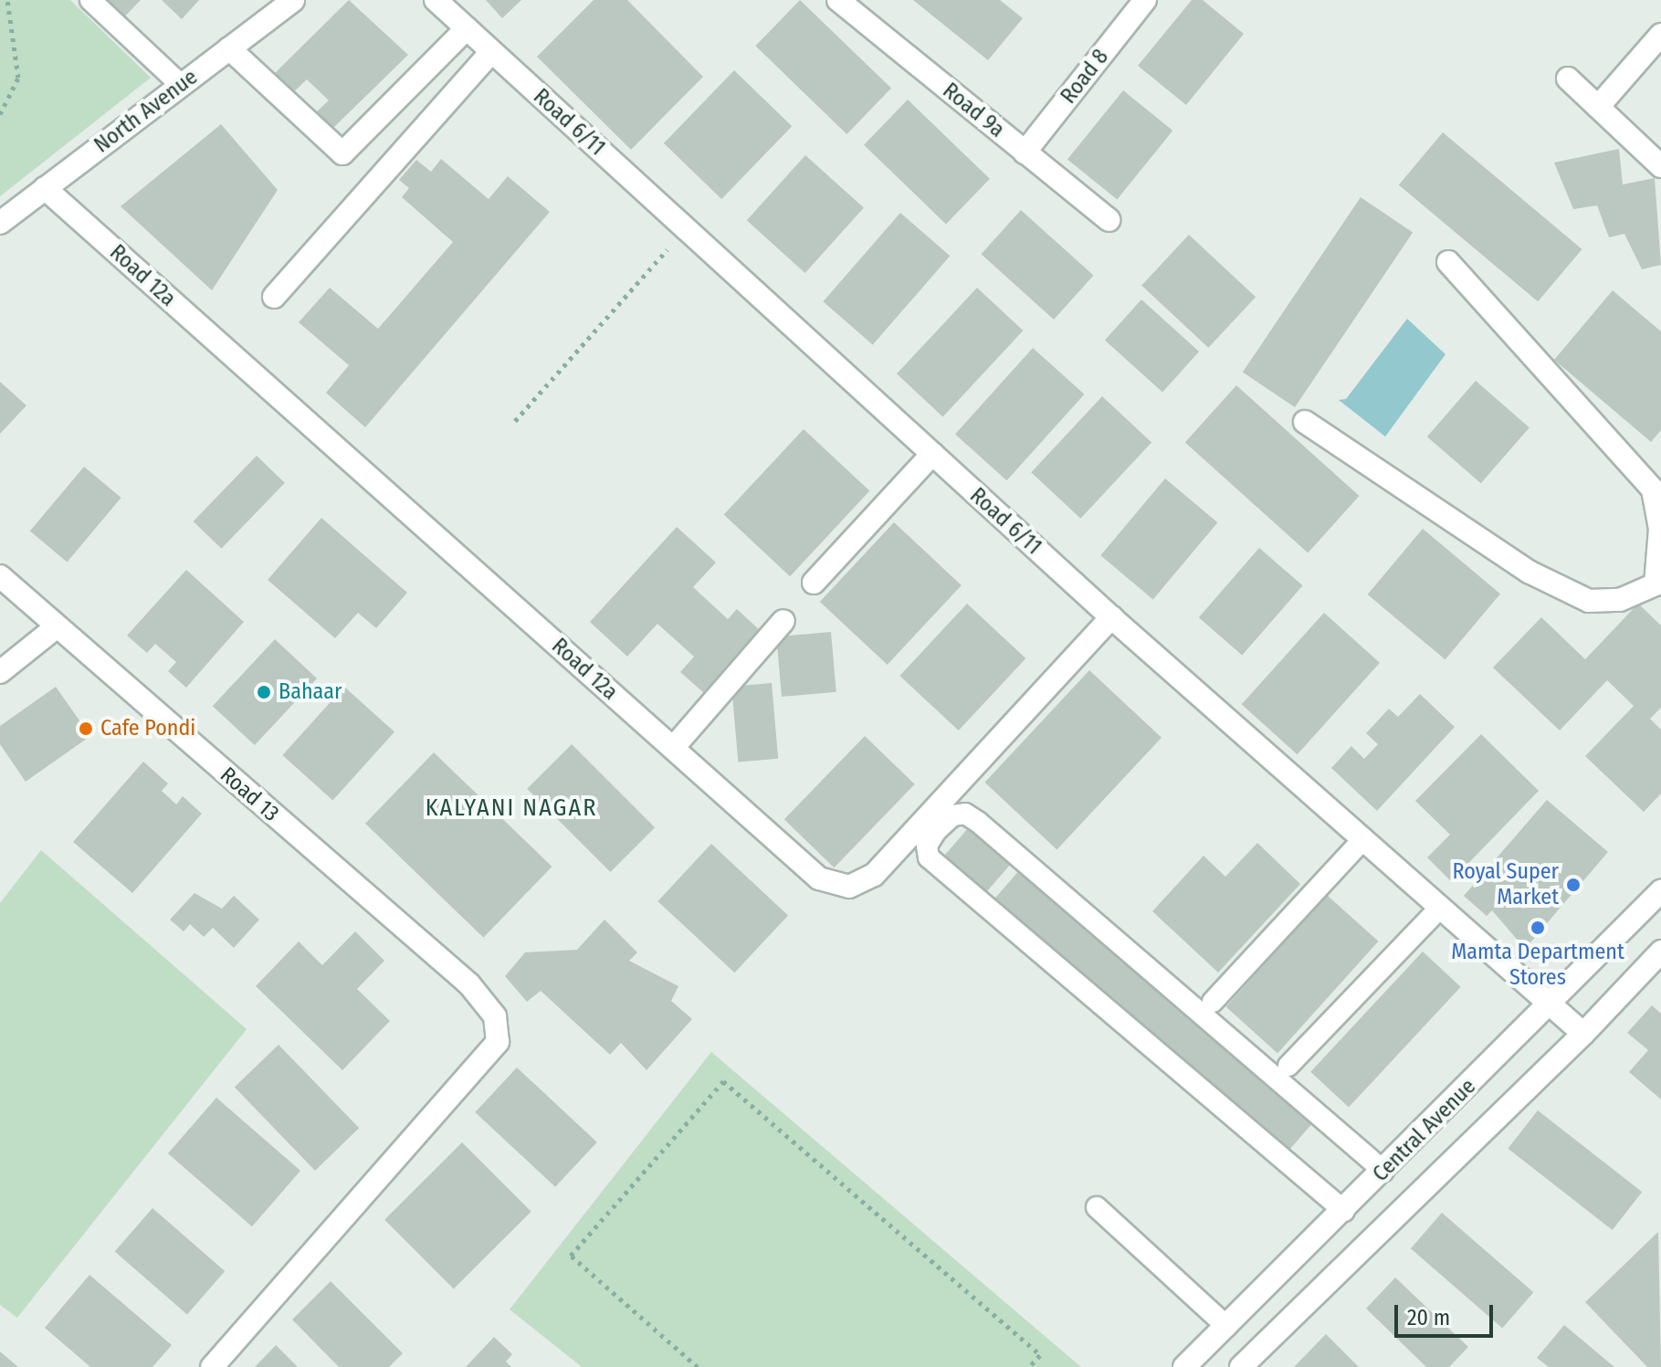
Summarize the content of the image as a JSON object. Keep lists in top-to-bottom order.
{
  "streets": {
    "street": [
      "Road 8",
      "Road 9a",
      "North Avenue",
      "Road 6/11",
      "Road 12a",
      "Road 13",
      "Central Avenue"
    ]
  },
  "crossings": [
    ["Road 8", "Road 9a"],
    ["North Avenue", "Road 12a"],
    ["Road 6/11", "Road 12a"],
    ["Road 6/11", "Central Avenue"]
  ],
  "districts": ["KALYANI NAGAR"],
  "places": [
    "Bahaar",
    "Cafe Pondi",
    "Royal Super Market",
    "Mamta Department Stores"
  ],
  "scale_bar": "20 m"
}
